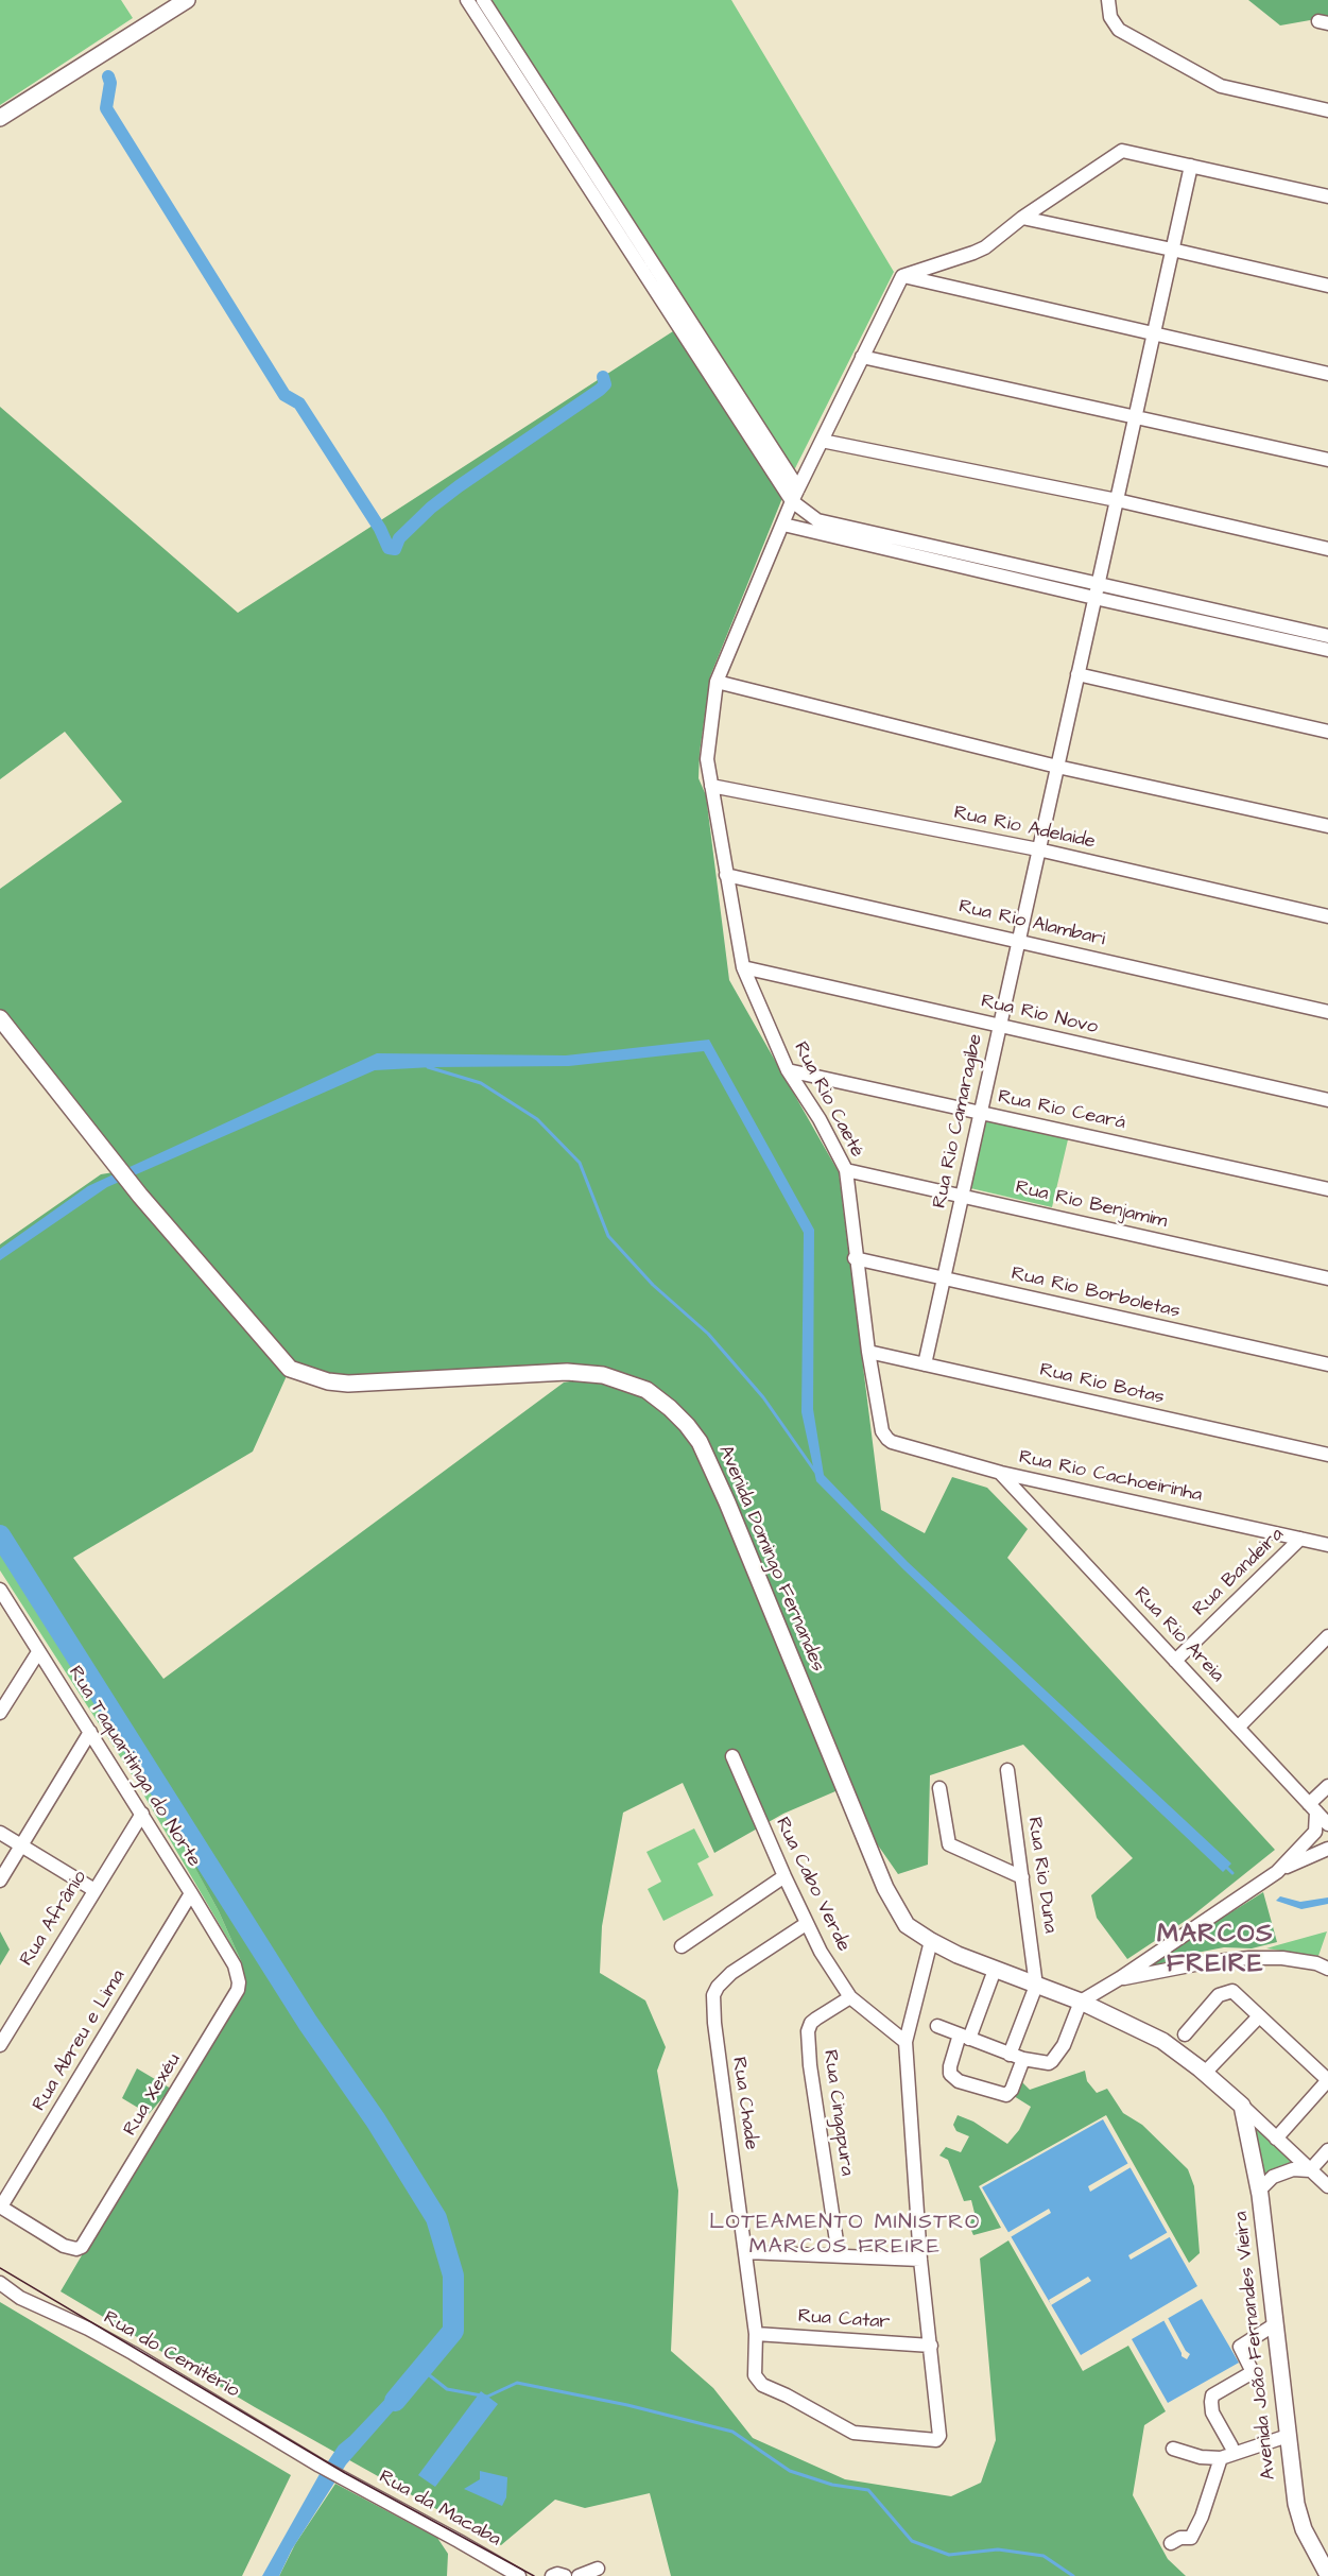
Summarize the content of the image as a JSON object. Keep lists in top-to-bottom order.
{
  "streets": {
    "main road": ["Avenida Domingo Fernandes", "Avenida João Fernandes Vieira"],
    "street": [
      "Rua Rio Adelaide",
      "Rua Rio Alambari",
      "Rua Rio Novo",
      "Rua Rio Caeté",
      "Rua Rio Ceará",
      "Rua Rio Camaragibe",
      "Rua Rio Benjamim",
      "Rua Rio Borboletas",
      "Rua Rio Botas",
      "Rua Rio Cachoeirinha",
      "Rua Bandeira",
      "Rua Rio Areia",
      "Rua Taquaritinga do Norte",
      "Rua Rio Duna",
      "Rua Cabo Verde",
      "Rua Afrânio",
      "Rua Abreu e Lima",
      "Rua Xexéu",
      "Rua Chade",
      "Rua Cingapura",
      "Rua Catar",
      "Rua do Cemitério",
      "Rua da Macaba"
    ]
  },
  "crossings": [
    ["Rua Rio Adelaide", "Rua Rio Caeté"],
    ["Rua Rio Adelaide", "Rua Rio Camaragibe"],
    ["Rua Rio Alambari", "Rua Rio Caeté"],
    ["Rua Rio Alambari", "Rua Rio Camaragibe"],
    ["Rua Rio Novo", "Rua Rio Caeté"],
    ["Rua Rio Novo", "Rua Rio Camaragibe"],
    ["Rua Rio Caeté", "Rua Rio Ceará"],
    ["Rua Rio Caeté", "Rua Rio Benjamim"],
    ["Rua Rio Caeté", "Rua Rio Borboletas"],
    ["Rua Rio Caeté", "Rua Rio Botas"],
    ["Rua Rio Caeté", "Rua Rio Cachoeirinha"],
    ["Rua Rio Ceará", "Rua Rio Camaragibe"],
    ["Rua Rio Camaragibe", "Rua Rio Benjamim"],
    ["Rua Rio Camaragibe", "Rua Rio Borboletas"],
    ["Rua Rio Camaragibe", "Rua Rio Botas"],
    ["Rua Rio Cachoeirinha", "Rua Bandeira"],
    ["Rua Rio Cachoeirinha", "Rua Rio Areia"],
    ["Avenida Domingo Fernandes", "Rua Rio Duna"],
    ["Avenida Domingo Fernandes", "Avenida João Fernandes Vieira"],
    ["Rua Bandeira", "Rua Rio Areia"],
    ["Rua Taquaritinga do Norte", "Rua Afrânio"],
    ["Rua Taquaritinga do Norte", "Rua Abreu e Lima"],
    ["Rua Taquaritinga do Norte", "Rua Xexéu"],
    ["Rua Cabo Verde", "Rua Chade"],
    ["Rua Cabo Verde", "Rua Cingapura"],
    ["Rua Abreu e Lima", "Rua Xexéu"],
    ["Rua Chade", "Rua Catar"],
    ["Rua do Cemitério", "Rua da Macaba"]
  ],
  "districts": ["MARCOS FREIRE", "LOTEAMENTO MINISTRO MARCOS FREIRE"]
}
